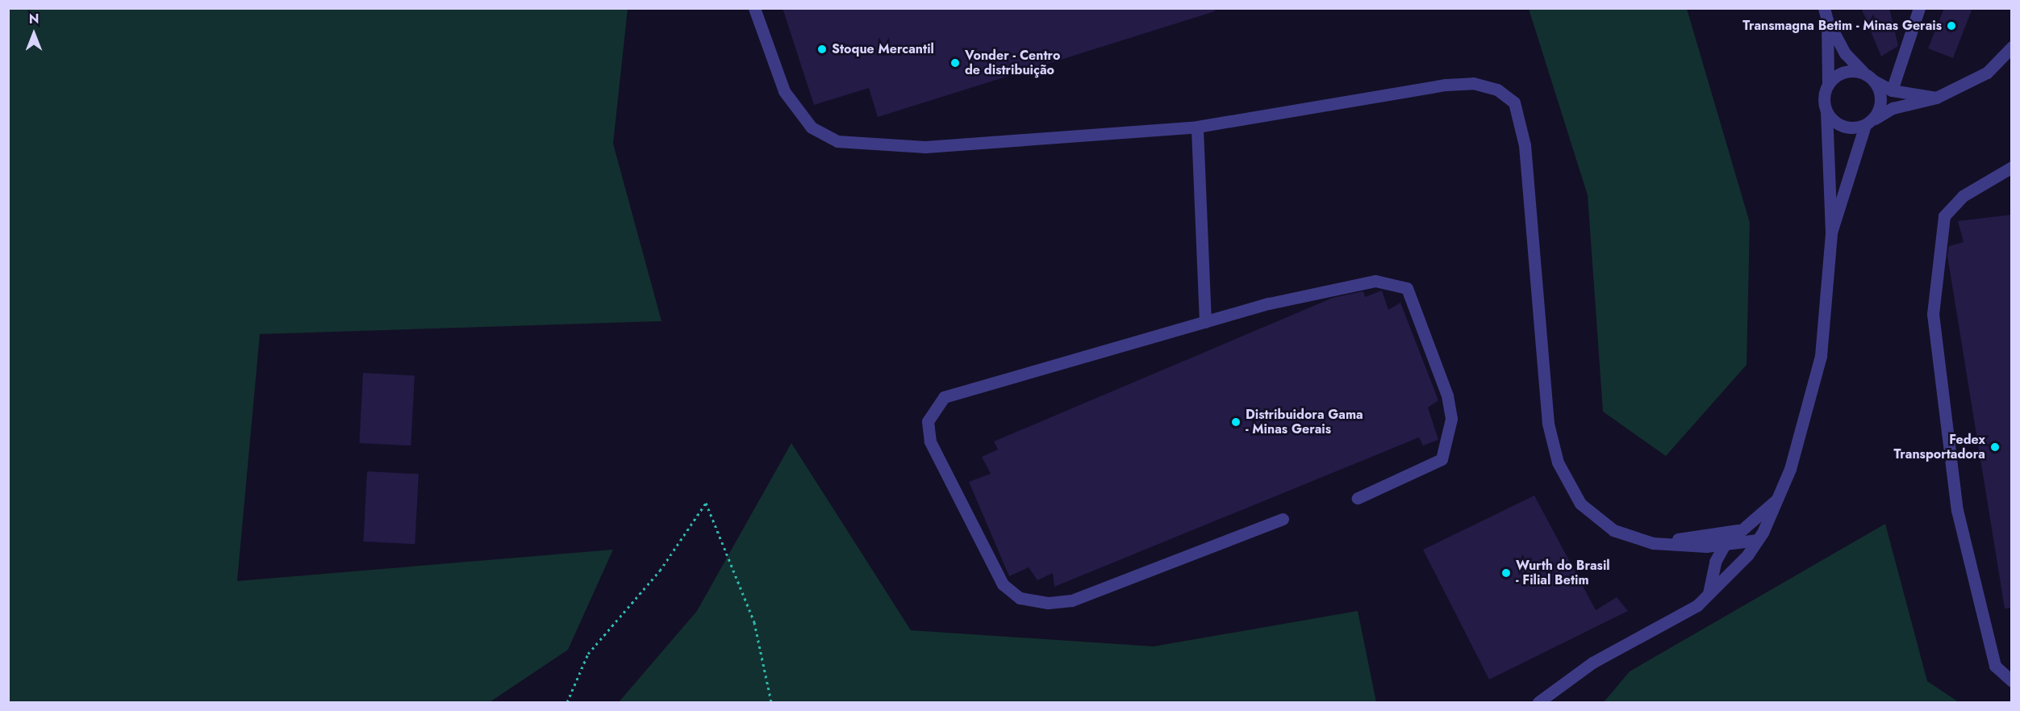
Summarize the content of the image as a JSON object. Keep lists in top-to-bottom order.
{
  "places": [
    "Transmagna Betim - Minas Gerais",
    "Stoque Mercantil",
    "Vonder - Centro de distribuição",
    "Distribuidora Gama - Minas Gerais",
    "Fedex Transportadora",
    "Wurth do Brasil - Filial Betim"
  ],
  "north": "top"
}
